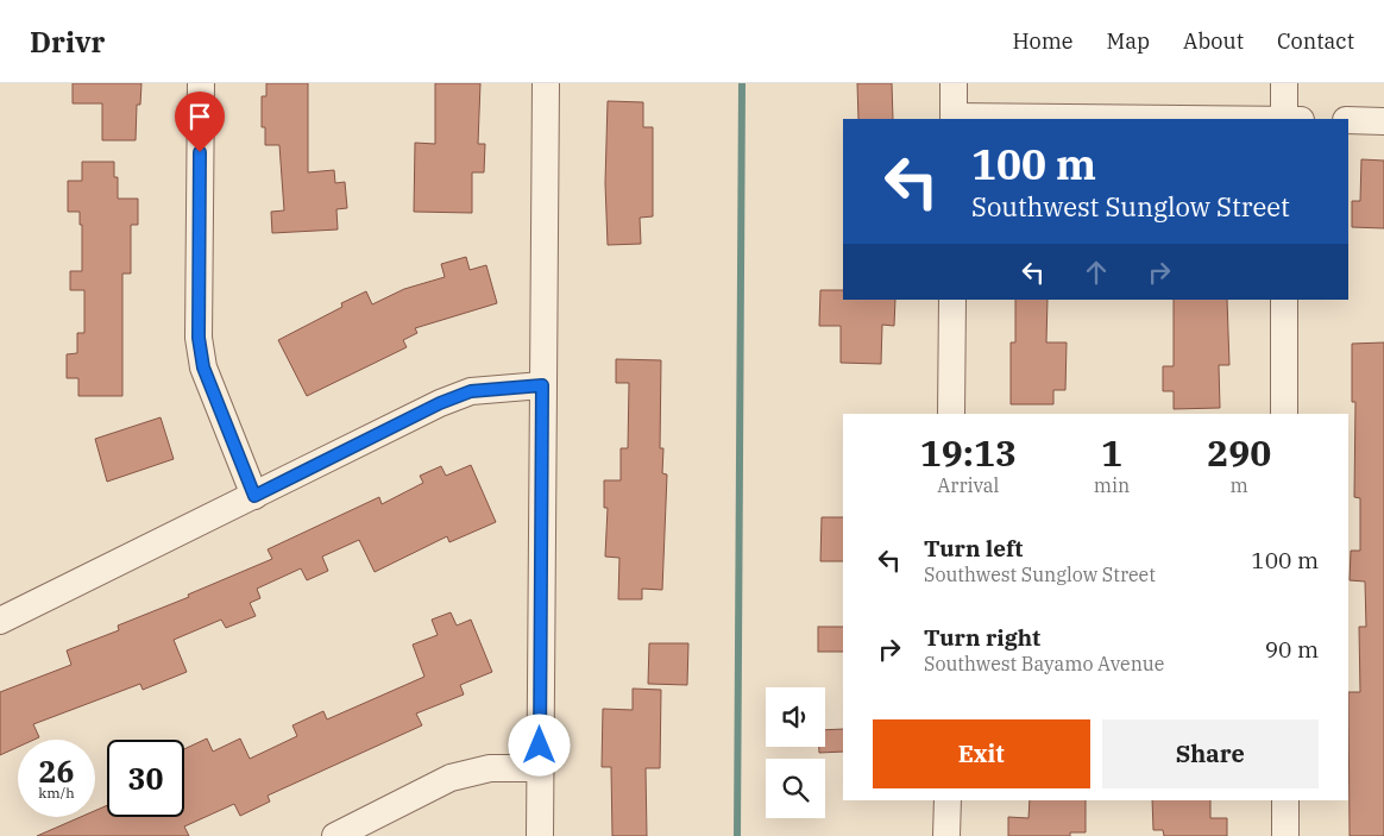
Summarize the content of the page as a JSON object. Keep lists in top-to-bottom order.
{
  "page": {
    "header": "Drivr",
    "nav": [
      "Home",
      "Map",
      "About",
      "Contact"
    ],
    "turn": ["100 m", "Southwest Sunglow Street"],
    "eta": [
      "19:13",
      "Arrival",
      "1",
      "min",
      "290",
      "m"
    ],
    "list": [
      {
        "name": "Turn left",
        "note": "Southwest Sunglow Street",
        "value": "100 m"
      },
      {
        "name": "Turn right",
        "note": "Southwest Bayamo Avenue",
        "value": "90 m"
      }
    ],
    "buttons": ["Exit", "Share"],
    "speed": "26 km/h",
    "limit": "30"
  }
}
